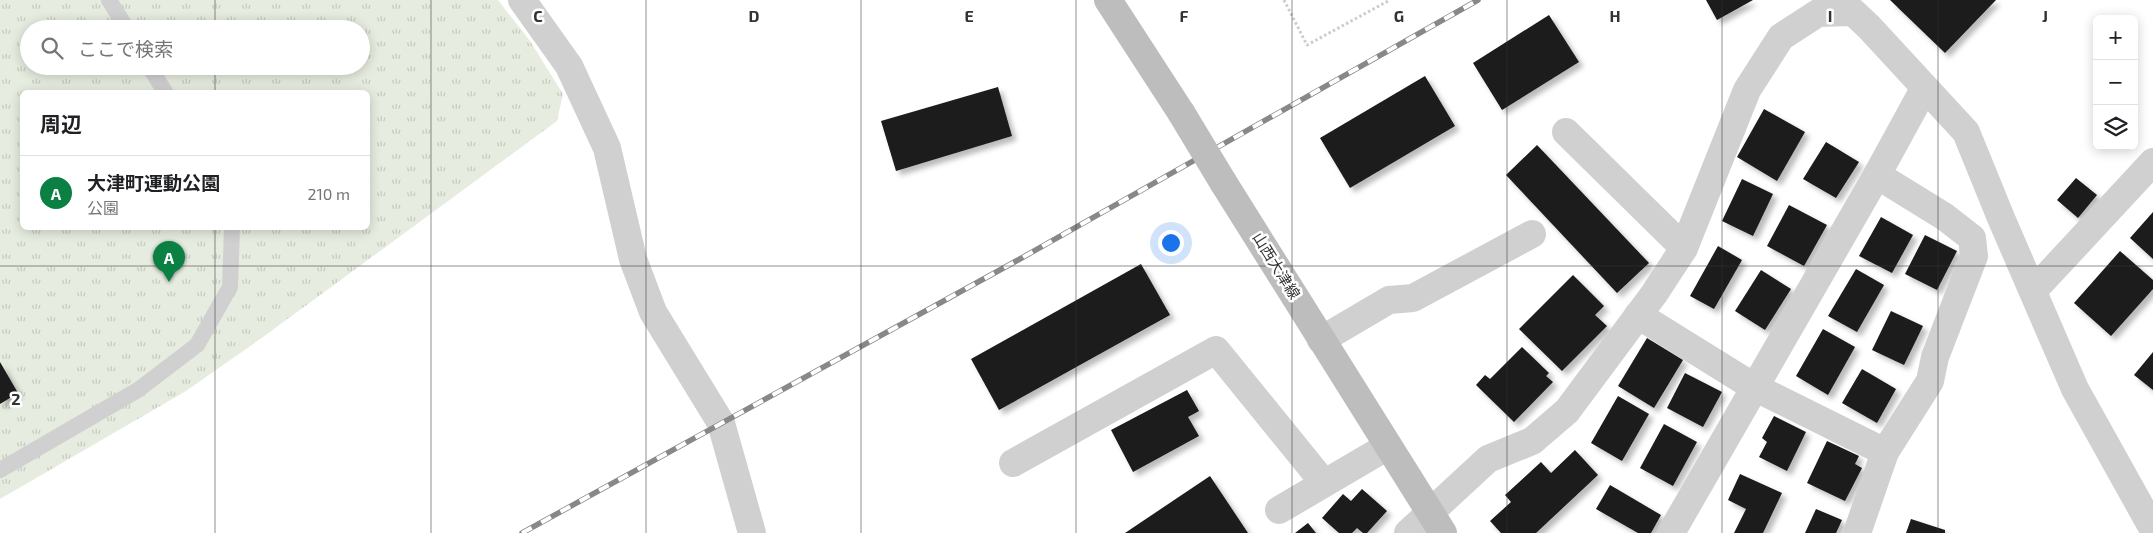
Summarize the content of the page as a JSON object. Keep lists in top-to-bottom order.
{
  "streets": {
    "main road": ["山西大津線"]
  },
  "page": {
    "map_buttons": ["+", "−"],
    "search": "ここで検索",
    "heading": "周辺",
    "list": [
      {
        "mark": "A",
        "name": "大津町運動公園",
        "note": "公園",
        "value": "210 m"
      }
    ],
    "pins": "A"
  },
  "grid": {
    "columns": [
      "C",
      "D",
      "E",
      "F",
      "G",
      "H",
      "I",
      "J"
    ],
    "rows": ["2"]
  }
}
